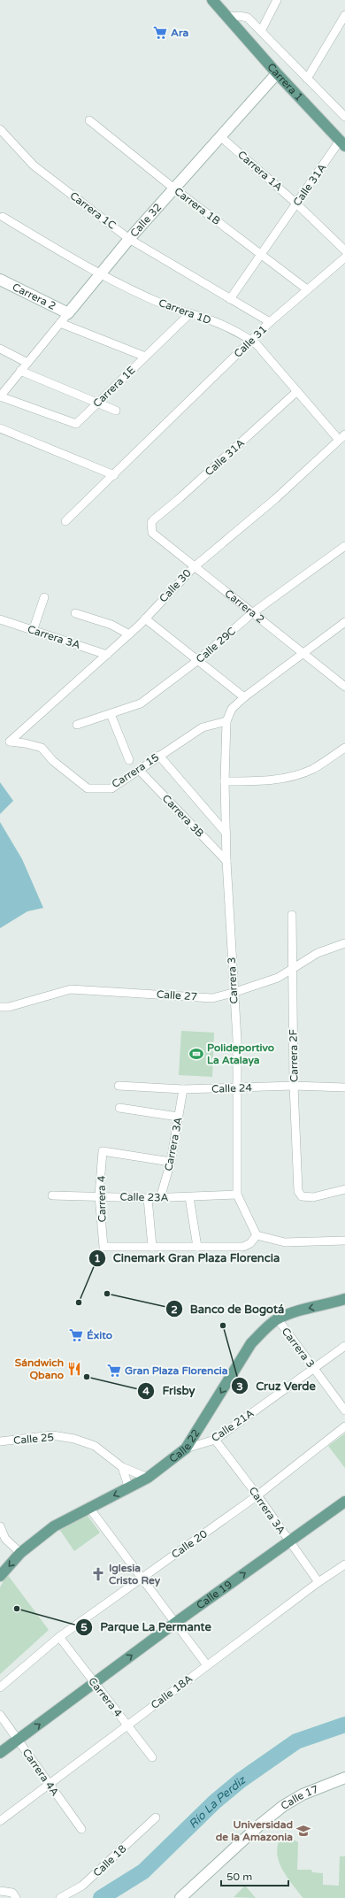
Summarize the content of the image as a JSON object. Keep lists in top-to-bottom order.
{
  "streets": {
    "main road": ["Carrera 1", "Calle 22", "Calle 19"],
    "street": [
      "Carrera 1A",
      "Calle 31A",
      "Carrera 1B",
      "Carrera 1C",
      "Calle 32",
      "Carrera 2",
      "Carrera 1D",
      "Calle 31",
      "Carrera 1E",
      "Calle 30",
      "Carrera 3A",
      "Calle 29C",
      "Carrera 15",
      "Carrera 3B",
      "Carrera 3",
      "Calle 27",
      "Carrera 2F",
      "Calle 24",
      "Calle 23A",
      "Carrera 4",
      "Calle 21A",
      "Calle 25",
      "Calle 20",
      "Calle 18A",
      "Carrera 4A",
      "Calle 17",
      "Calle 18"
    ]
  },
  "crossings": [
    ["Carrera 1", "Calle 31A"],
    ["Carrera 1", "Calle 32"],
    ["Carrera 1A", "Calle 31A"],
    ["Carrera 1A", "Calle 32"],
    ["Calle 31A", "Carrera 1B"],
    ["Calle 31A", "Carrera 1C"],
    ["Calle 31A", "Carrera 2"],
    ["Calle 31A", "Carrera 1D"],
    ["Carrera 1B", "Calle 32"],
    ["Carrera 1B", "Calle 31"],
    ["Carrera 1C", "Calle 32"],
    ["Carrera 1C", "Calle 31"],
    ["Calle 32", "Carrera 2"],
    ["Calle 32", "Carrera 1D"],
    ["Calle 32", "Carrera 1E"],
    ["Carrera 2", "Calle 30"],
    ["Carrera 2", "Calle 29C"],
    ["Carrera 1D", "Calle 31"],
    ["Carrera 1D", "Calle 30"],
    ["Calle 30", "Carrera 3A"],
    ["Calle 30", "Carrera 15"],
    ["Carrera 3A", "Calle 24"],
    ["Carrera 3A", "Calle 23A"],
    ["Carrera 3A", "Carrera 4"],
    ["Carrera 3A", "Calle 21A"],
    ["Carrera 3A", "Calle 20"],
    ["Carrera 3A", "Calle 19"],
    ["Carrera 3A", "Calle 18A"],
    ["Carrera 15", "Carrera 3B"],
    ["Carrera 15", "Carrera 3"],
    ["Carrera 3B", "Carrera 3"],
    ["Carrera 3", "Calle 27"],
    ["Carrera 3", "Calle 24"],
    ["Carrera 3", "Calle 23A"],
    ["Carrera 3", "Calle 21A"],
    ["Carrera 3", "Calle 22"],
    ["Calle 27", "Carrera 2F"],
    ["Carrera 2F", "Calle 24"],
    ["Calle 23A", "Carrera 4"],
    ["Carrera 4", "Calle 20"],
    ["Carrera 4", "Calle 19"],
    ["Carrera 4", "Calle 18A"],
    ["Calle 21A", "Calle 22"],
    ["Calle 25", "Calle 22"],
    ["Calle 19", "Carrera 4A"],
    ["Calle 18A", "Carrera 4A"]
  ],
  "one_way": ["Calle 22", "Calle 19"],
  "water": ["Río La Perdiz"],
  "places": {
    "supermarket": ["Ara", "Éxito", "Gran Plaza Florencia"],
    "sports": ["Polideportivo La Atalaya"],
    "other": [
      "Banco de Bogotá",
      "Cinemark Gran Plaza Florencia",
      "Cruz Verde",
      "Frisby",
      "Parque La Permante"
    ],
    "restaurant": ["Sándwich Qbano"],
    "church": ["Iglesia Cristo Rey"],
    "school or university": ["Universidad de la Amazonia"]
  },
  "scale_bar": "50 m"
}
